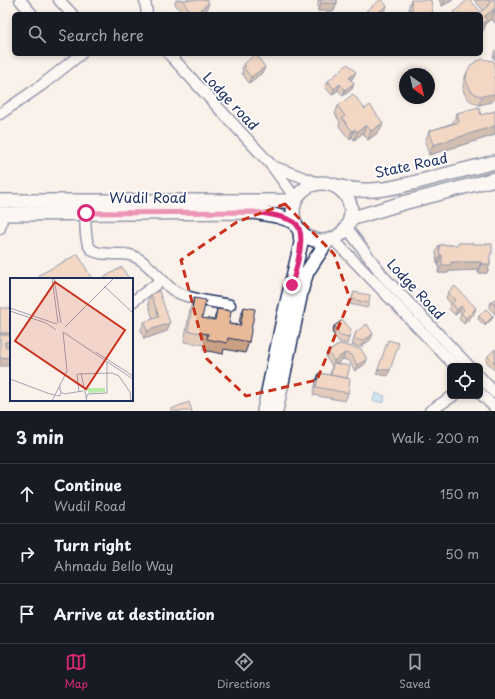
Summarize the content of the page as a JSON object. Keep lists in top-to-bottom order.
{
  "streets": {
    "main road": ["State Road", "Wudil Road"],
    "street": ["Lodge road", "Lodge Road"]
  },
  "crossings": [
    ["Lodge road", "State Road"],
    ["Lodge road", "Wudil Road"],
    ["Lodge road", "Lodge Road"],
    ["State Road", "Wudil Road"],
    ["State Road", "Lodge Road"],
    ["Wudil Road", "Lodge Road"]
  ],
  "north": "bottom right",
  "page": {
    "search": "Search here",
    "heading": ["3 min", "Walk · 200 m"],
    "list": [
      ["Continue", "Wudil Road", "150 m"],
      ["Turn right", "Ahmadu Bello Way", "50 m"],
      "Arrive at destination"
    ],
    "nav": ["Map", "Directions", "Saved"]
  }
}
